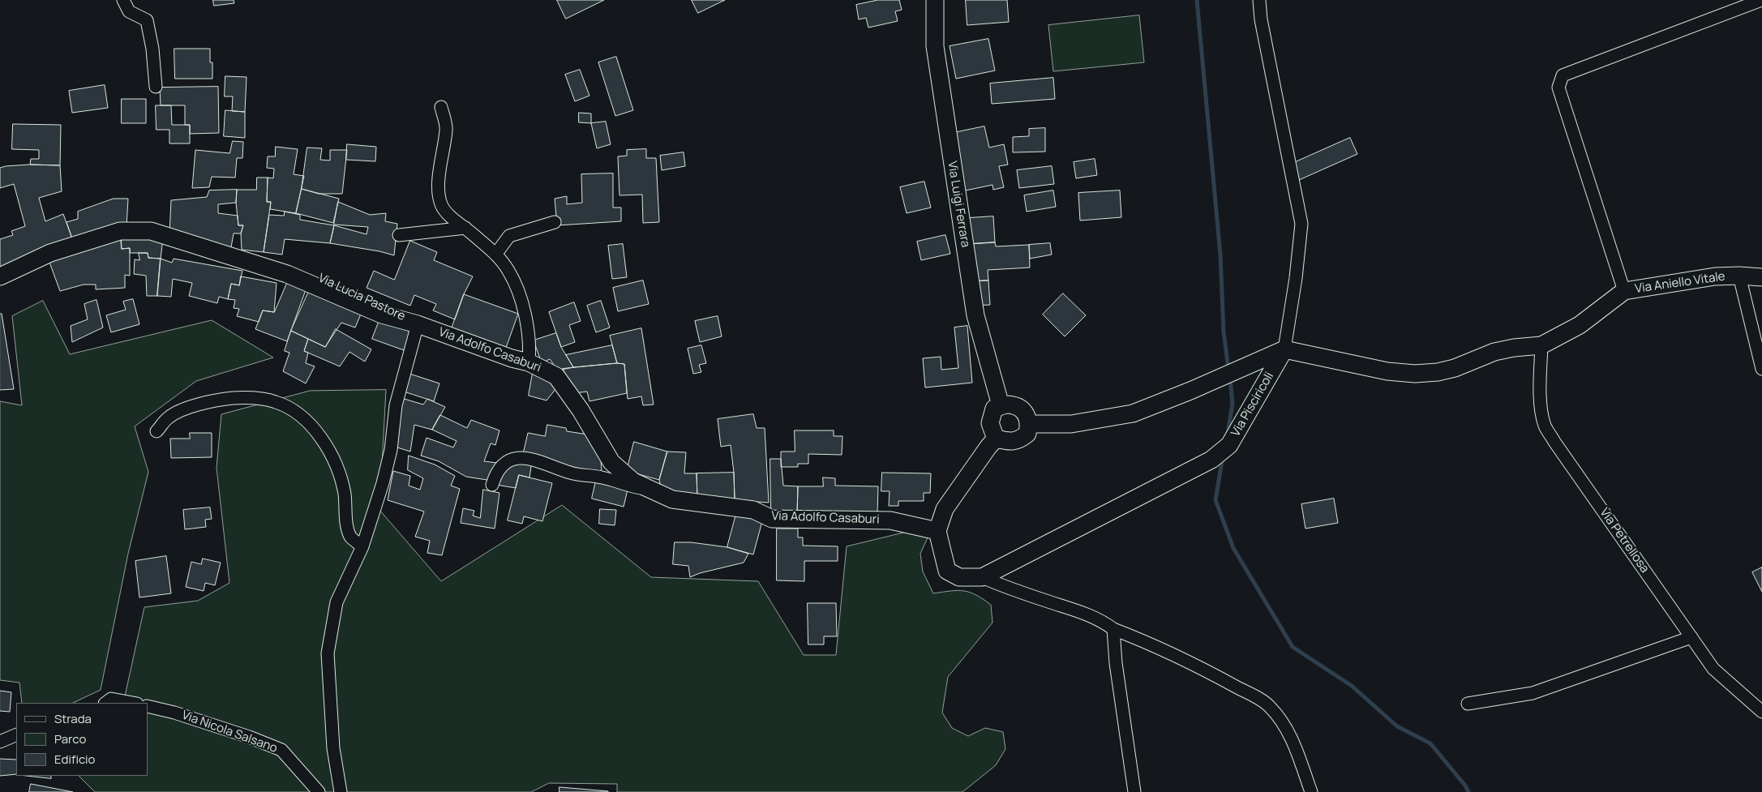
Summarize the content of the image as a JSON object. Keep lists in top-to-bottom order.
{
  "streets": {
    "street": [
      "Via Luigi Ferrara",
      "Via Aniello Vitale",
      "Via Lucia Pastore",
      "Via Adolfo Casaburi",
      "Via Pisciricoli",
      "Via Petrellosa",
      "Via Nicola Salsano"
    ]
  },
  "crossings": [
    ["Via Aniello Vitale", "Via Petrellosa"],
    ["Via Lucia Pastore", "Via Adolfo Casaburi"]
  ],
  "legend": ["Strada", "Parco", "Edificio"]
}
